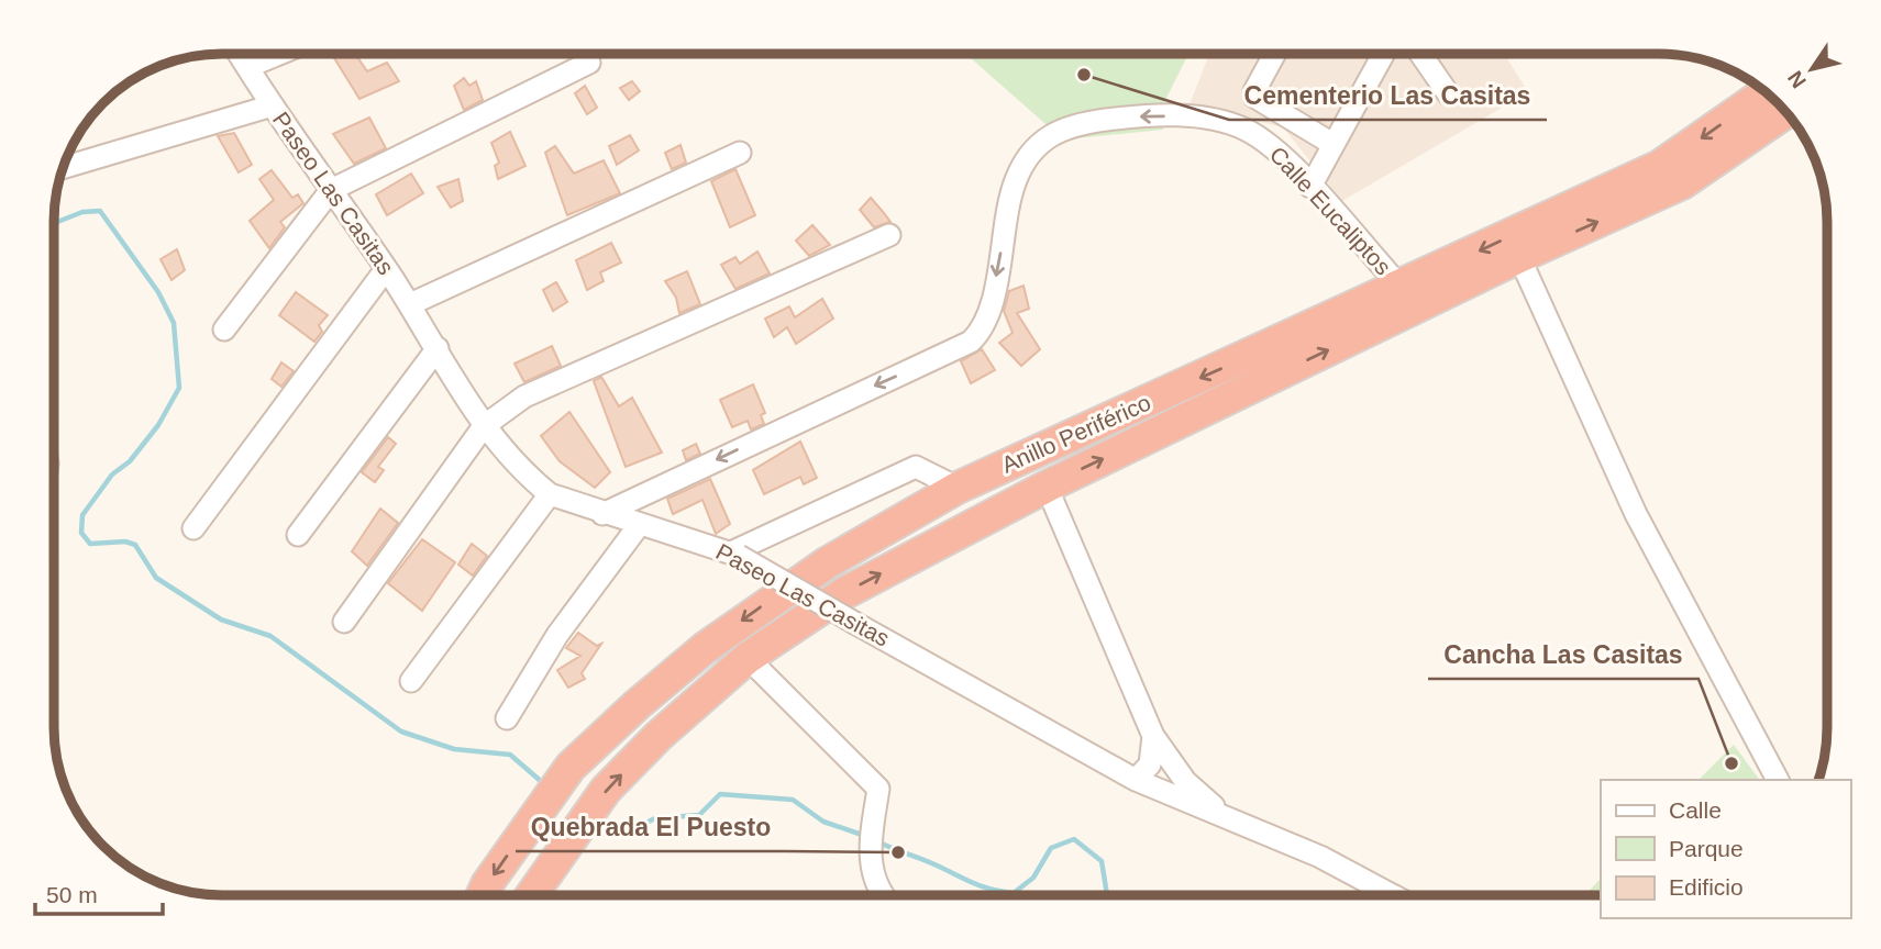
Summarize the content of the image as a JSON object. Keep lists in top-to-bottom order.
{
  "streets": {
    "highway": ["Anillo Periférico"],
    "street": ["Paseo Las Casitas", "Calle Eucaliptos"]
  },
  "crossings": [
    ["Paseo Las Casitas", "Calle Eucaliptos"],
    ["Calle Eucaliptos", "Anillo Periférico"]
  ],
  "places": ["Cementerio Las Casitas", "Cancha Las Casitas", "Quebrada El Puesto"],
  "legend": ["Calle", "Parque", "Edificio"],
  "scale_bar": "50 m",
  "north": "bottom left"
}
